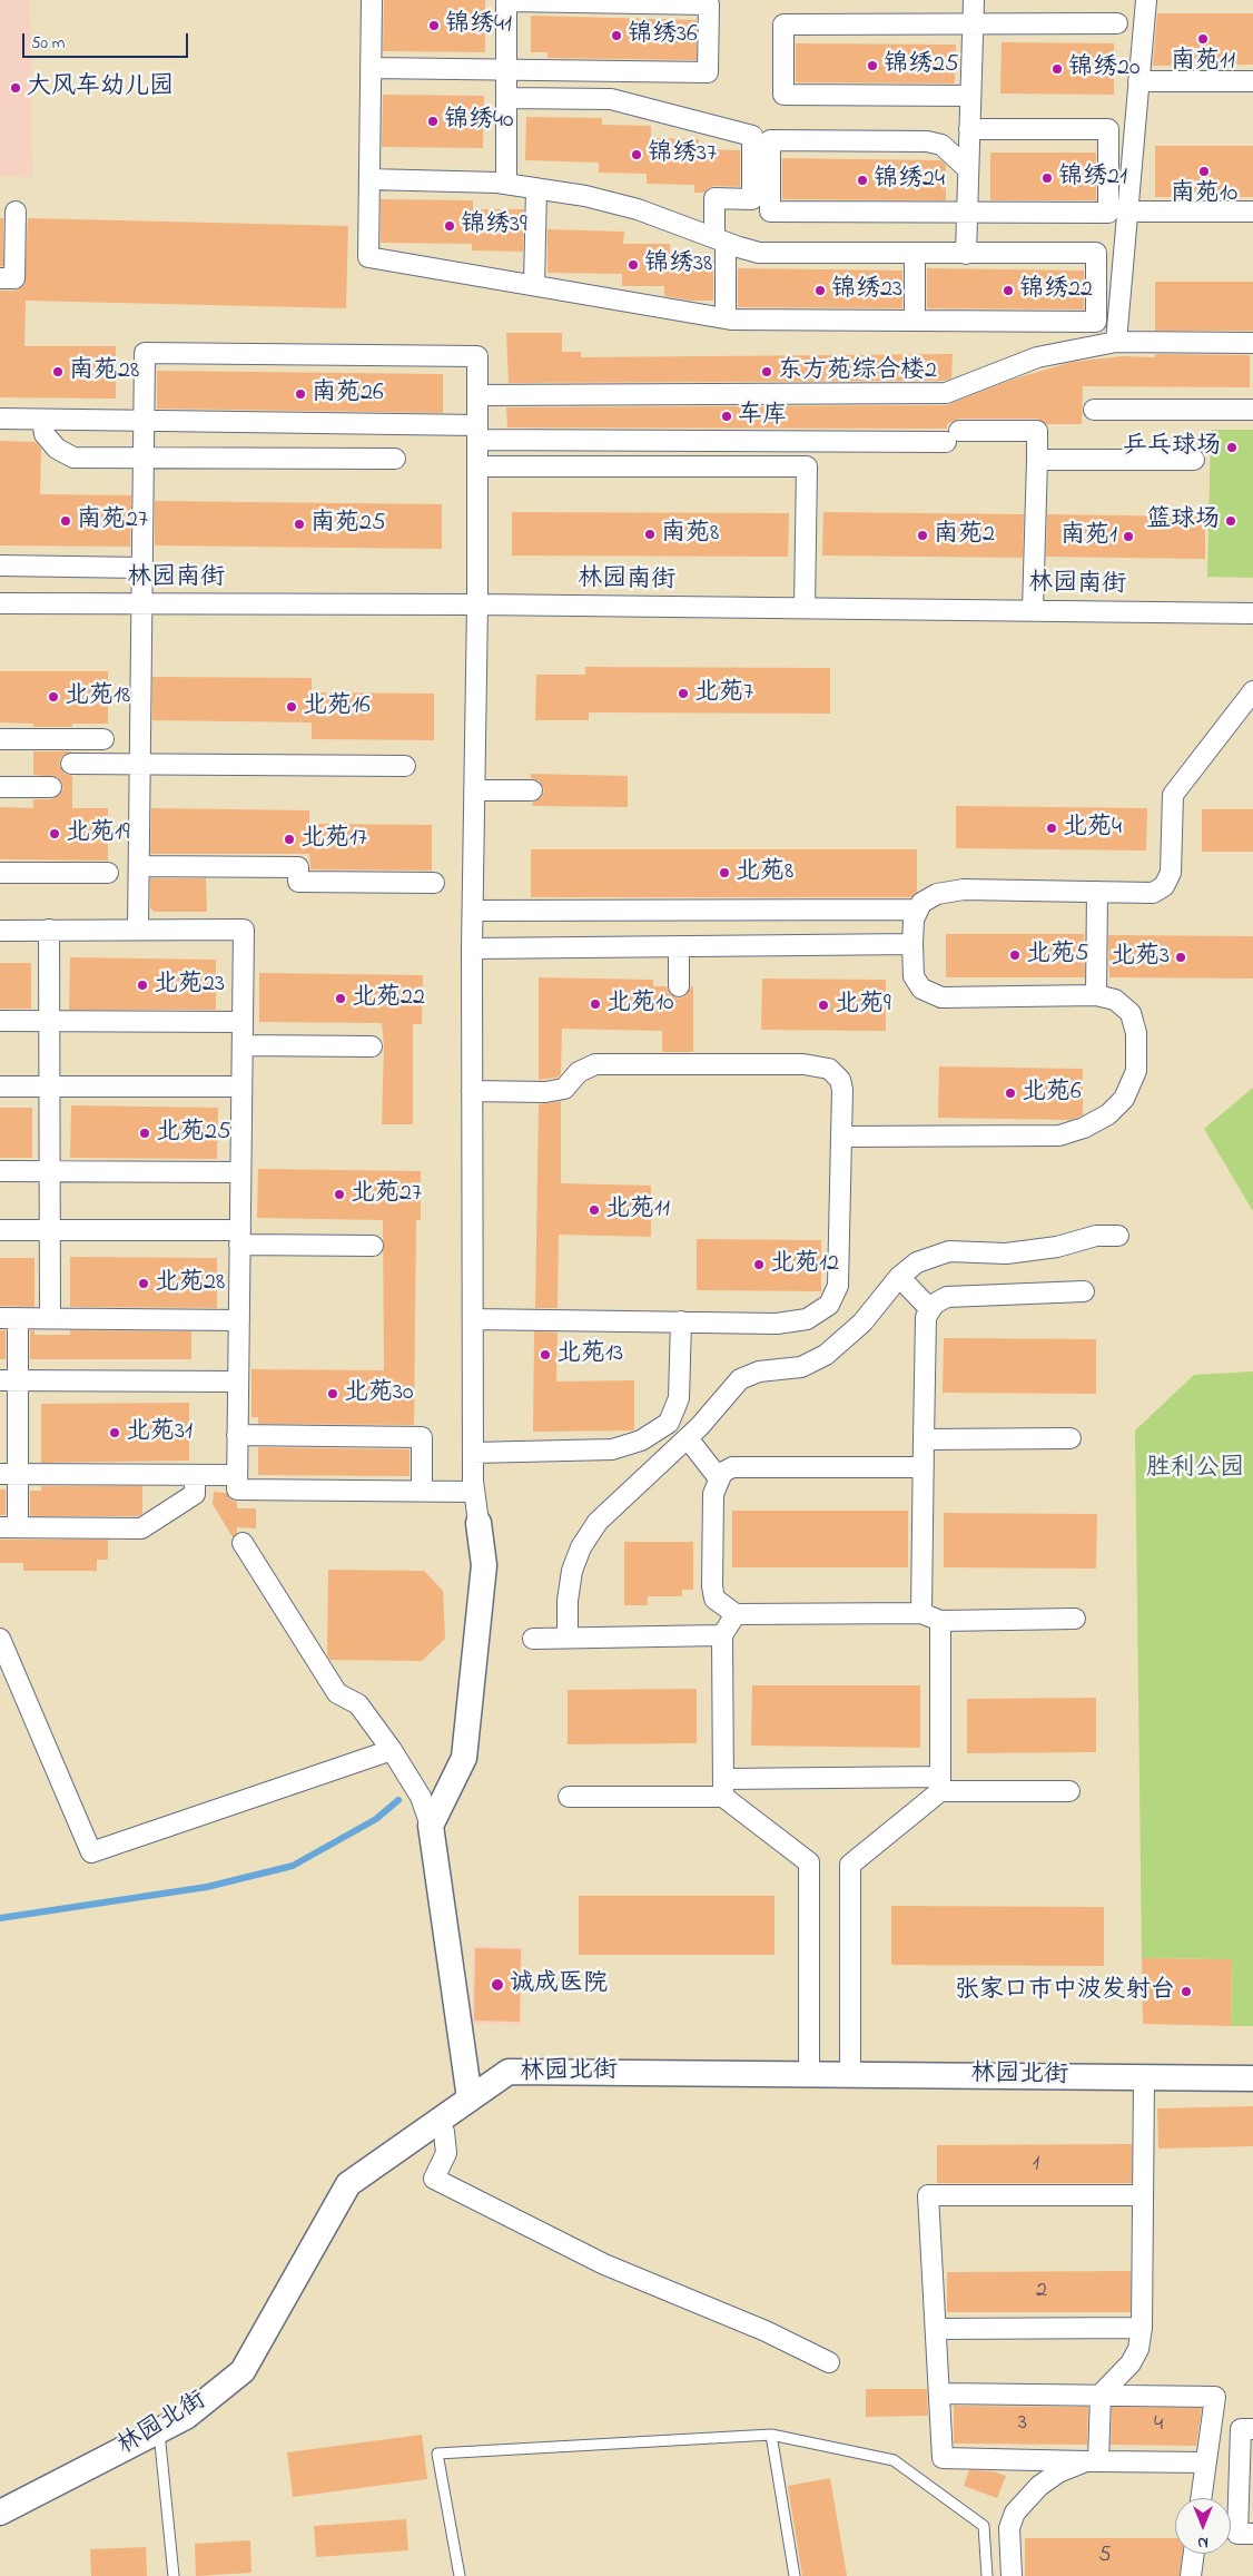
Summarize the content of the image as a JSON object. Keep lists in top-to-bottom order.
{
  "streets": {
    "street": ["林园南街", "林园北街"]
  },
  "parks": ["胜利公园"],
  "places": [
    "锦绣41",
    "锦绣36",
    "南苑11",
    "锦绣25",
    "锦绣20",
    "大风车幼儿园",
    "锦绣40",
    "锦绣37",
    "南苑10",
    "锦绣21",
    "锦绣24",
    "锦绣39",
    "锦绣38",
    "锦绣23",
    "锦绣22",
    "南苑28",
    "东方苑综合楼2",
    "南苑26",
    "车库",
    "乒乓球场",
    "南苑27",
    "篮球场",
    "南苑25",
    "南苑8",
    "南苑2",
    "南苑1",
    "北苑7",
    "北苑18",
    "北苑16",
    "北苑4",
    "北苑19",
    "北苑17",
    "北苑8",
    "北苑5",
    "北苑3",
    "北苑23",
    "北苑22",
    "北苑10",
    "北苑9",
    "北苑6",
    "北苑25",
    "北苑27",
    "北苑11",
    "北苑12",
    "北苑28",
    "北苑13",
    "北苑30",
    "北苑31",
    "诚成医院",
    "张家口市中波发射台"
  ],
  "house_numbers": [
    "1",
    "2",
    "3",
    "4",
    "5"
  ],
  "scale_bar": "50 m",
  "north": "bottom"
}
